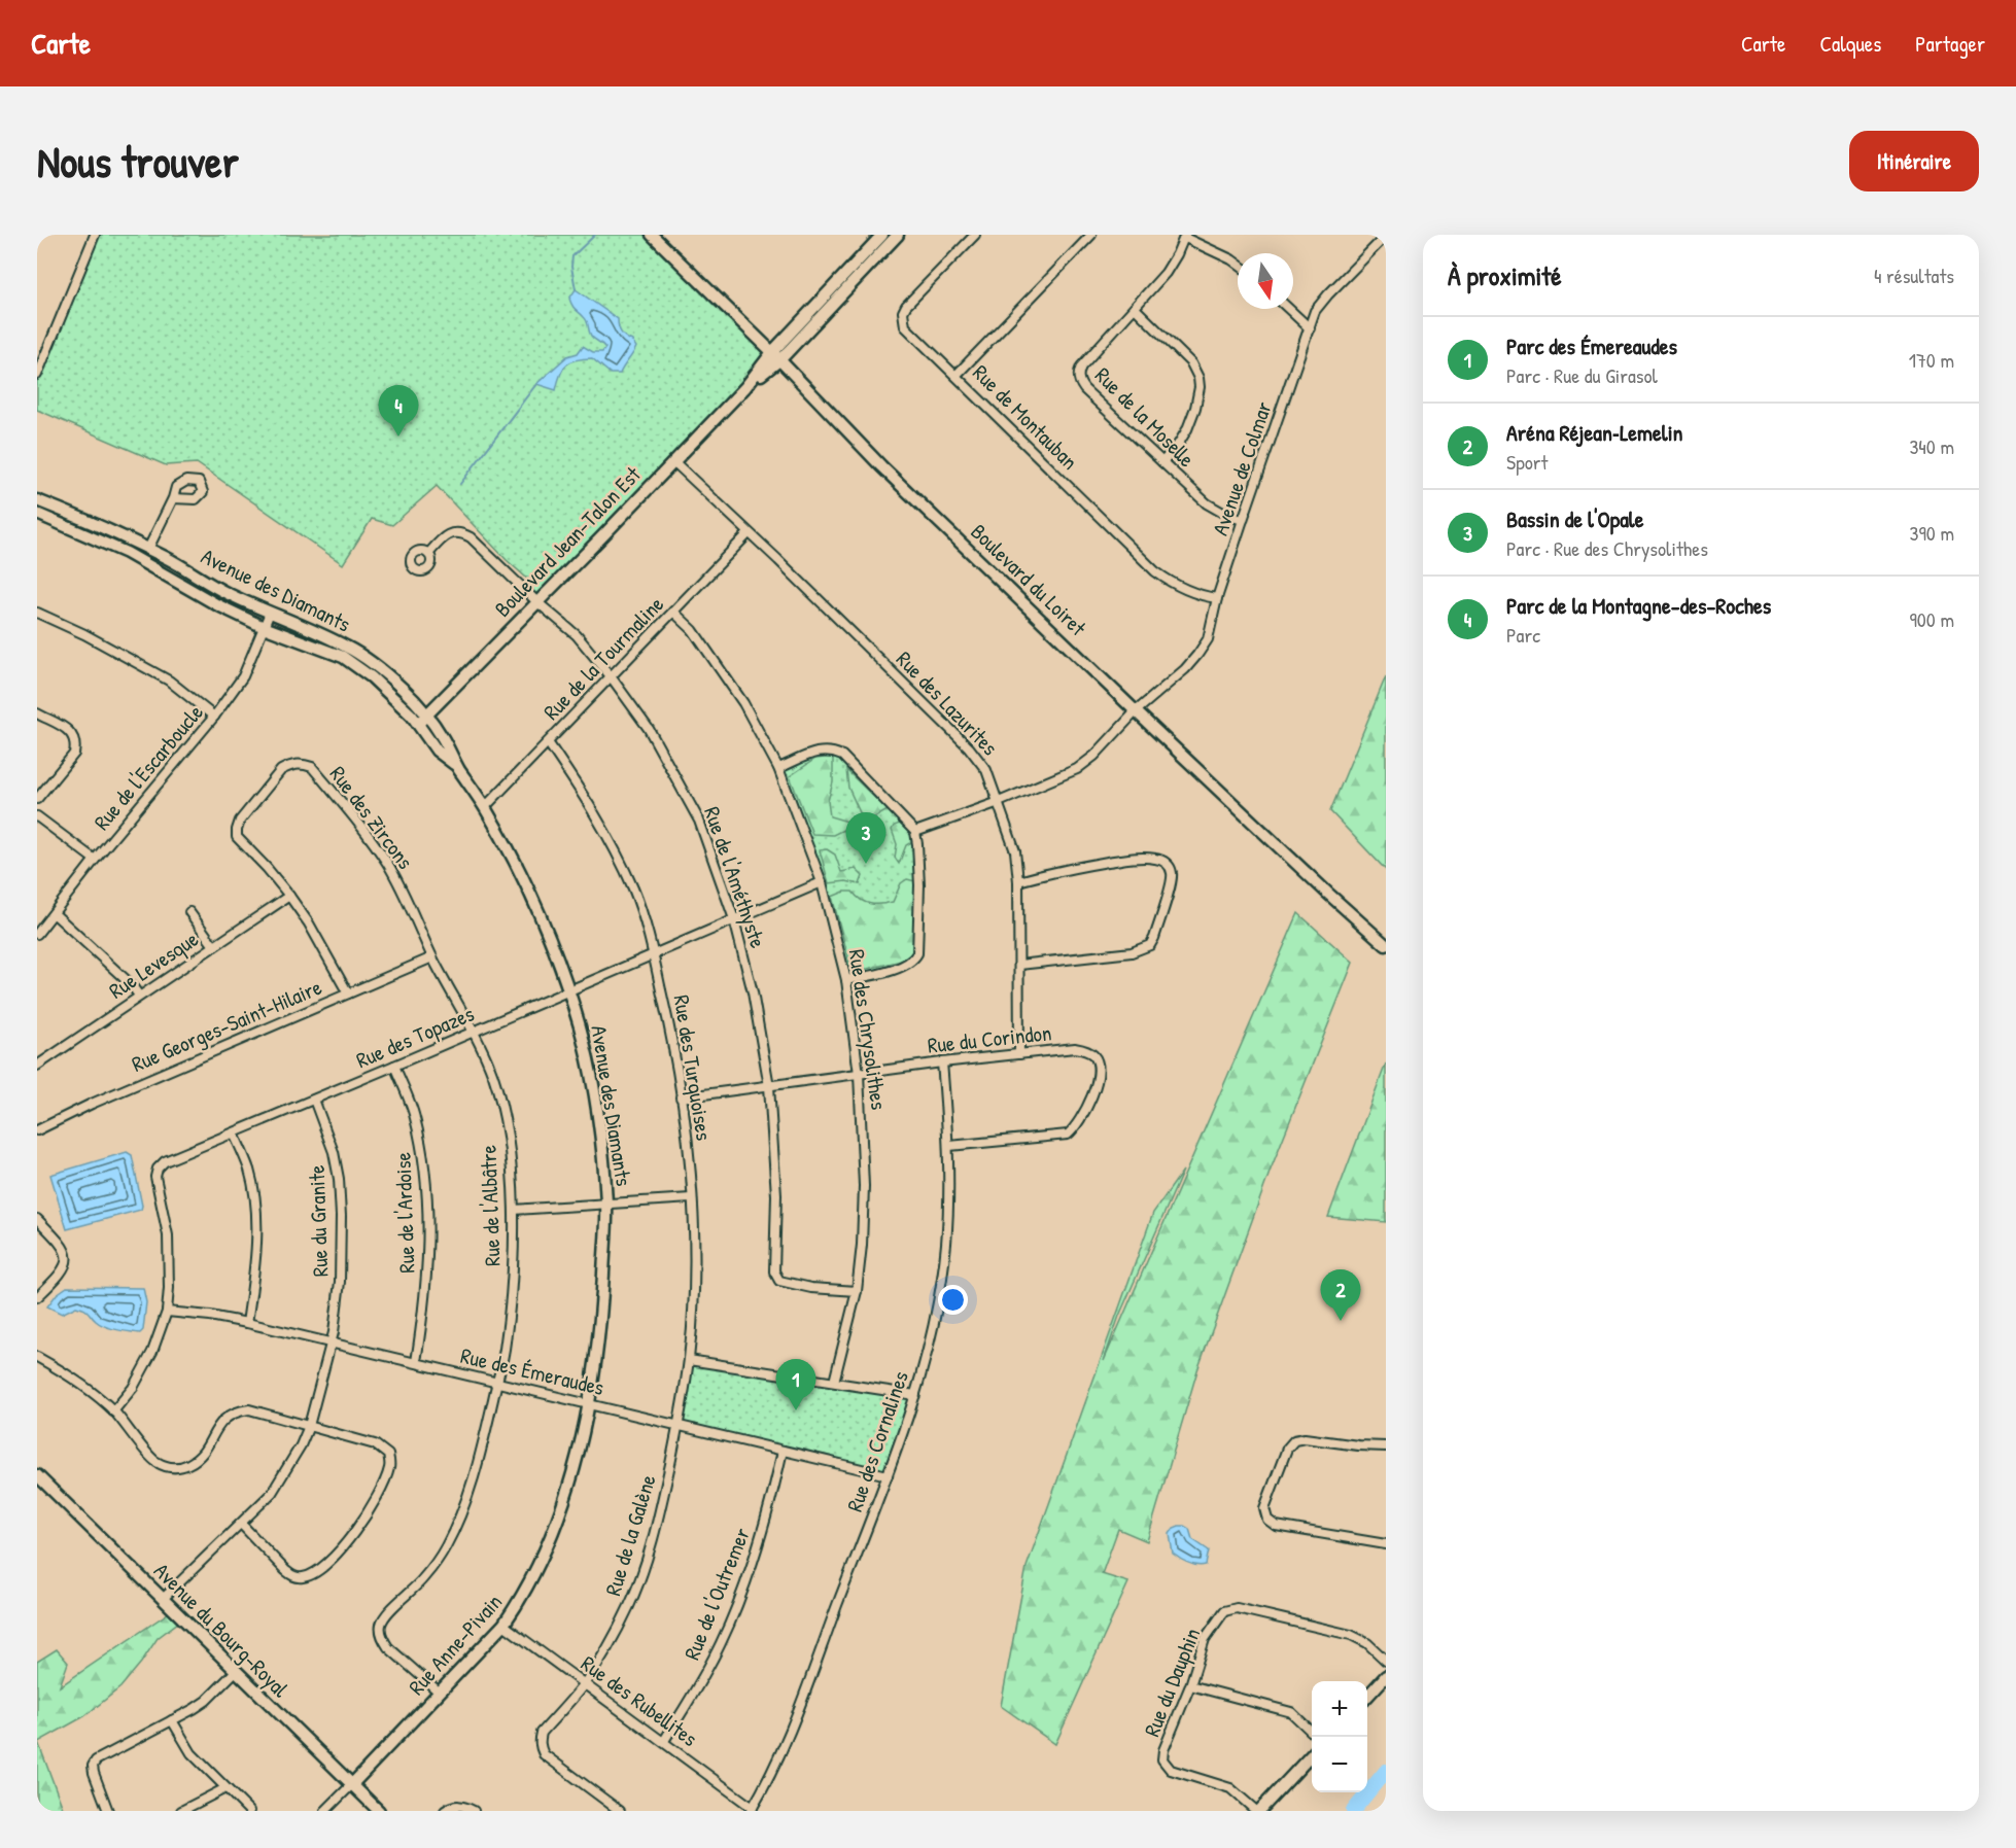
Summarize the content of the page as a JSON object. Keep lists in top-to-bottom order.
{
  "streets": {
    "street": [
      "Rue de Montauban",
      "Rue de la Moselle",
      "Avenue de Colmar",
      "Boulevard Jean-Talon Est",
      "Boulevard du Loiret",
      "Avenue des Diamants",
      "Rue de la Tourmaline",
      "Rue des Lazurites",
      "Rue de l'Escarboucle",
      "Rue des Zircons",
      "Rue de l'Améthyste",
      "Rue Levesque",
      "Rue Georges-Saint-Hilaire",
      "Rue des Chrysolithes",
      "Rue des Topazes",
      "Rue du Corindon",
      "Rue des Turquoises",
      "Rue de l'Albâtre",
      "Rue de l'Ardoise",
      "Rue du Granite",
      "Rue des Émeraudes",
      "Rue des Cornalines",
      "Rue de la Galène",
      "Rue de l'Outremer",
      "Avenue du Bourg-Royal",
      "Rue Anne-Pivain",
      "Rue du Dauphin",
      "Rue des Rubellites"
    ]
  },
  "crossings": [
    ["Rue de Montauban", "Avenue de Colmar"],
    ["Rue de la Moselle", "Avenue de Colmar"],
    ["Avenue de Colmar", "Boulevard du Loiret"],
    ["Avenue de Colmar", "Rue des Lazurites"],
    ["Boulevard Jean-Talon Est", "Boulevard du Loiret"],
    ["Boulevard Jean-Talon Est", "Avenue des Diamants"],
    ["Boulevard Jean-Talon Est", "Rue des Lazurites"],
    ["Boulevard Jean-Talon Est", "Rue de l'Améthyste"],
    ["Avenue des Diamants", "Rue de la Tourmaline"],
    ["Avenue des Diamants", "Rue de l'Escarboucle"],
    ["Avenue des Diamants", "Rue des Topazes"],
    ["Avenue des Diamants", "Rue des Émeraudes"],
    ["Avenue des Diamants", "Rue Anne-Pivain"],
    ["Rue de la Tourmaline", "Rue des Lazurites"],
    ["Rue de la Tourmaline", "Rue de l'Améthyste"],
    ["Rue de la Tourmaline", "Rue des Chrysolithes"],
    ["Rue de la Tourmaline", "Rue des Turquoises"],
    ["Rue des Lazurites", "Rue du Corindon"],
    ["Rue des Zircons", "Rue Levesque"],
    ["Rue des Zircons", "Rue Georges-Saint-Hilaire"],
    ["Rue des Zircons", "Rue des Topazes"],
    ["Rue des Zircons", "Rue de l'Albâtre"],
    ["Rue de l'Améthyste", "Rue des Chrysolithes"],
    ["Rue de l'Améthyste", "Rue des Topazes"],
    ["Rue de l'Améthyste", "Rue du Corindon"],
    ["Rue des Chrysolithes", "Rue des Topazes"],
    ["Rue des Chrysolithes", "Rue du Corindon"],
    ["Rue des Topazes", "Rue des Turquoises"],
    ["Rue des Topazes", "Rue de l'Albâtre"],
    ["Rue des Topazes", "Rue de l'Ardoise"],
    ["Rue des Topazes", "Rue du Granite"],
    ["Rue des Topazes", "Rue des Émeraudes"],
    ["Rue du Corindon", "Rue des Turquoises"],
    ["Rue du Corindon", "Rue des Cornalines"],
    ["Rue des Turquoises", "Rue des Émeraudes"],
    ["Rue des Turquoises", "Rue de la Galène"],
    ["Rue de l'Albâtre", "Rue des Émeraudes"],
    ["Rue de l'Albâtre", "Rue Anne-Pivain"],
    ["Rue de l'Ardoise", "Rue des Émeraudes"],
    ["Rue du Granite", "Rue des Émeraudes"],
    ["Rue du Granite", "Avenue du Bourg-Royal"],
    ["Rue des Émeraudes", "Rue des Cornalines"],
    ["Rue des Émeraudes", "Rue de la Galène"],
    ["Rue des Émeraudes", "Rue de l'Outremer"],
    ["Rue des Émeraudes", "Rue Anne-Pivain"],
    ["Rue des Cornalines", "Rue des Rubellites"],
    ["Rue de la Galène", "Rue des Rubellites"],
    ["Rue de l'Outremer", "Rue des Rubellites"],
    ["Avenue du Bourg-Royal", "Rue Anne-Pivain"],
    ["Rue Anne-Pivain", "Rue des Rubellites"]
  ],
  "north": "bottom",
  "page": {
    "header": "Carte",
    "nav": ["Carte", "Calques", "Partager"],
    "buttons": "Itinéraire",
    "title": "Nous trouver",
    "heading": ["À proximité", "4 résultats"],
    "list": [
      {
        "mark": "1",
        "name": "Parc des Émereaudes",
        "note": "Parc · Rue du Girasol",
        "value": "170 m"
      },
      {
        "mark": "2",
        "name": "Aréna Réjean‑Lemelin",
        "note": "Sport",
        "value": "340 m"
      },
      {
        "mark": "3",
        "name": "Bassin de l'Opale",
        "note": "Parc · Rue des Chrysolithes",
        "value": "390 m"
      },
      {
        "mark": "4",
        "name": "Parc de la Montagne-des-Roches",
        "note": "Parc",
        "value": "900 m"
      }
    ],
    "pins": [
      "4",
      "3",
      "2",
      "1"
    ],
    "map_buttons": ["+", "−"]
  }
}
